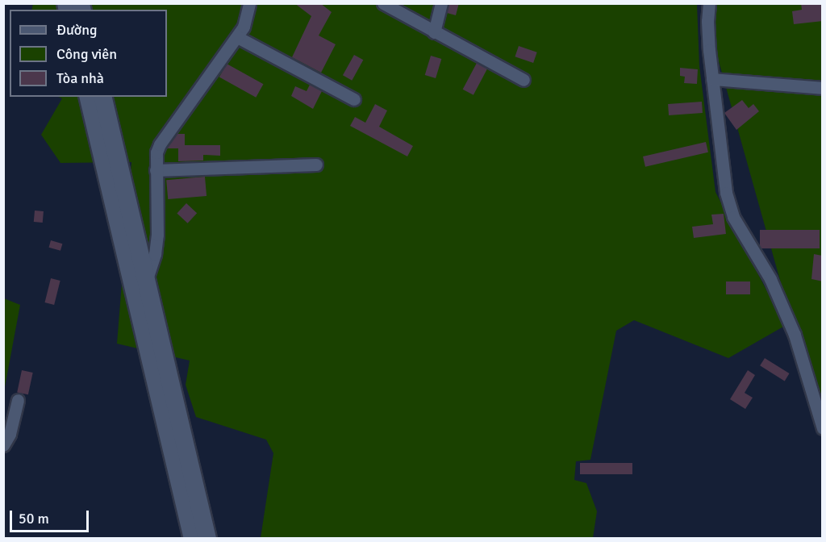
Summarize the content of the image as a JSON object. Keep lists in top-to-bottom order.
{
  "legend": ["Đường", "Công viên", "Tòa nhà"],
  "scale_bar": "50 m"
}
